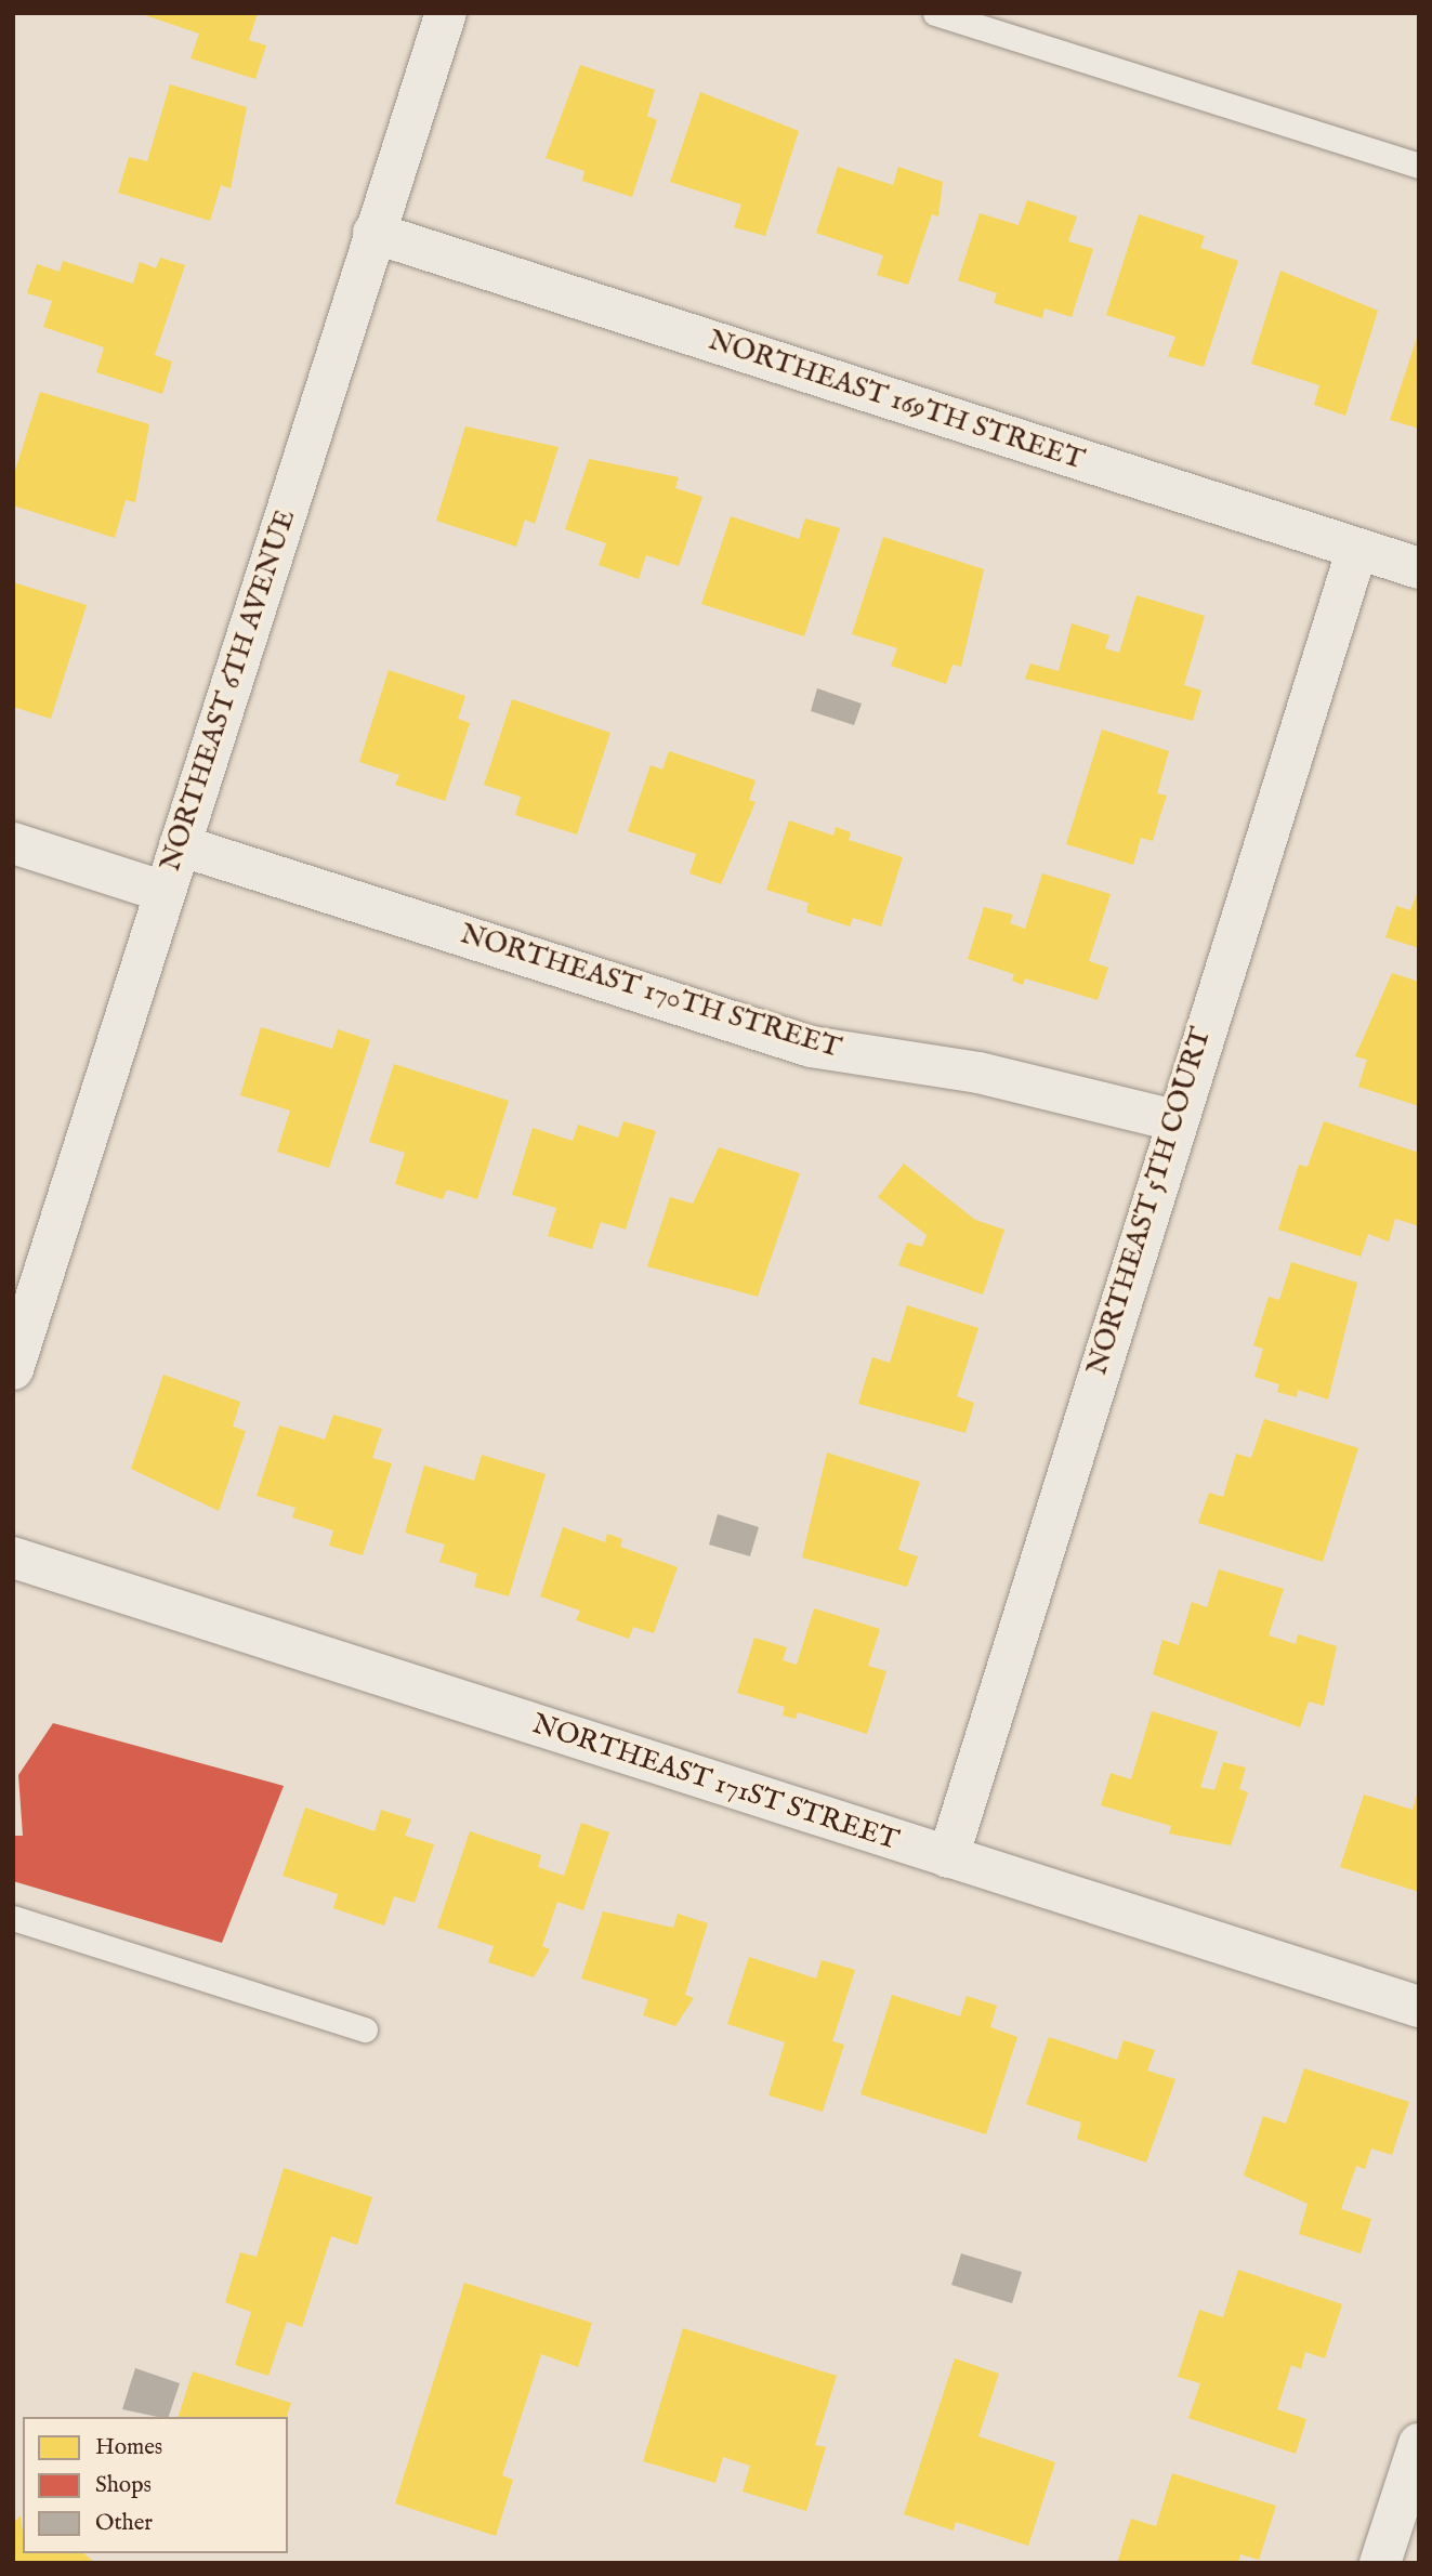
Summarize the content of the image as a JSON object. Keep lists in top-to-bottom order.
{
  "streets": {
    "street": [
      "NORTHEAST 169TH STREET",
      "NORTHEAST 6TH AVENUE",
      "NORTHEAST 170TH STREET",
      "NORTHEAST 5TH COURT",
      "NORTHEAST 171ST STREET"
    ]
  },
  "crossings": [
    ["NORTHEAST 169TH STREET", "NORTHEAST 6TH AVENUE"],
    ["NORTHEAST 169TH STREET", "NORTHEAST 5TH COURT"],
    ["NORTHEAST 6TH AVENUE", "NORTHEAST 170TH STREET"],
    ["NORTHEAST 170TH STREET", "NORTHEAST 5TH COURT"],
    ["NORTHEAST 5TH COURT", "NORTHEAST 171ST STREET"]
  ],
  "legend": ["Homes", "Shops", "Other"]
}
